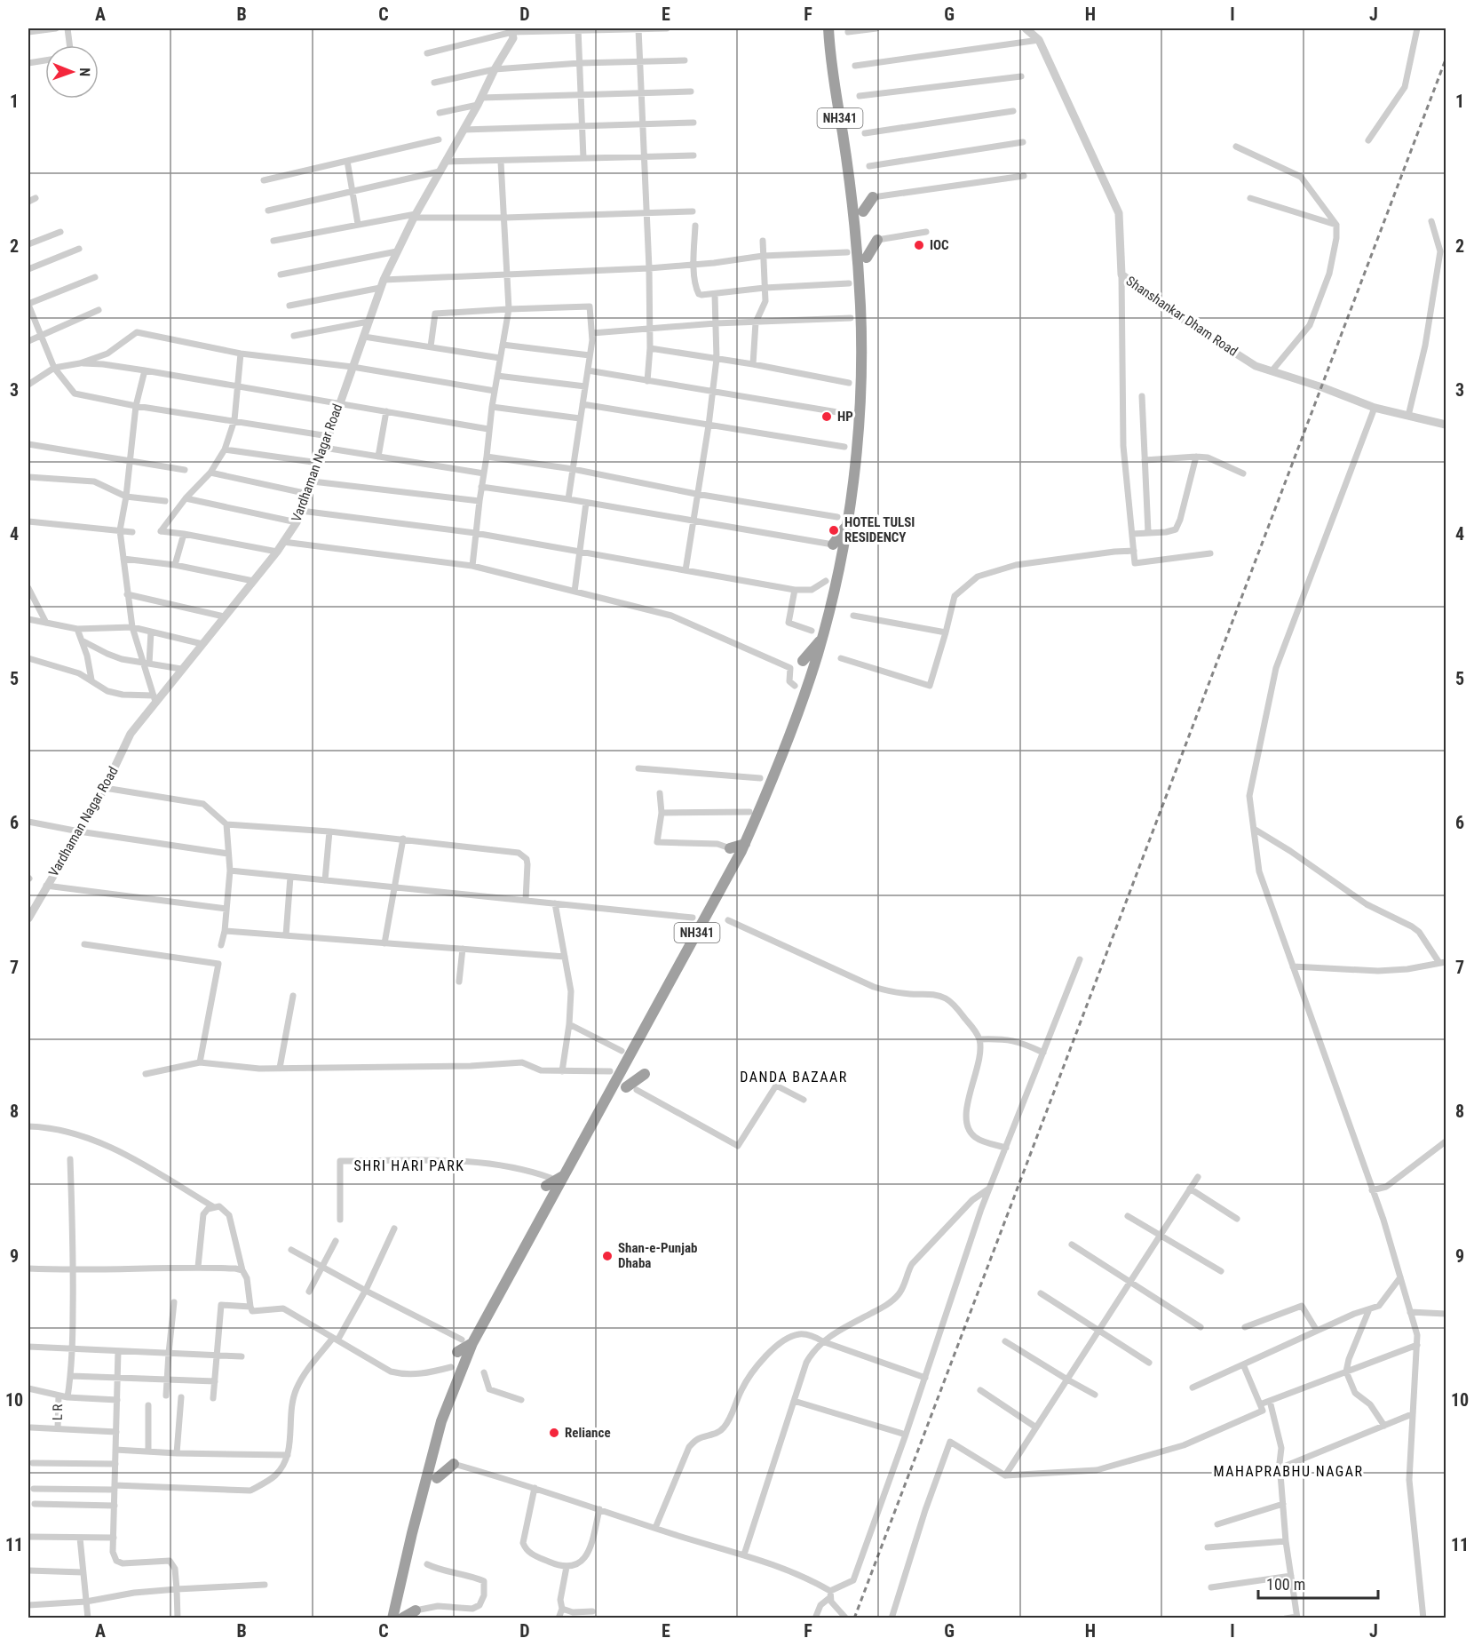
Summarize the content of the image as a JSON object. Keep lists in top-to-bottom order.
{
  "streets": {
    "highway": ["NH341"],
    "street": ["Shanshankar Dham Road", "Vardhaman Nagar Road", "L R"]
  },
  "districts": ["DANDA BAZAAR", "SHRI HARI PARK", "MAHAPRABHU NAGAR"],
  "places": [
    "IOC",
    "HP",
    "HOTEL TULSI RESIDENCY",
    "Shan-e-Punjab Dhaba",
    "Reliance"
  ],
  "scale_bar": "100 m",
  "north": "right",
  "grid": {
    "columns": [
      "A",
      "B",
      "C",
      "D",
      "E",
      "F",
      "G",
      "H",
      "I",
      "J"
    ],
    "rows": [
      "1",
      "2",
      "3",
      "4",
      "5",
      "6",
      "7",
      "8",
      "9",
      "10",
      "11"
    ]
  }
}
